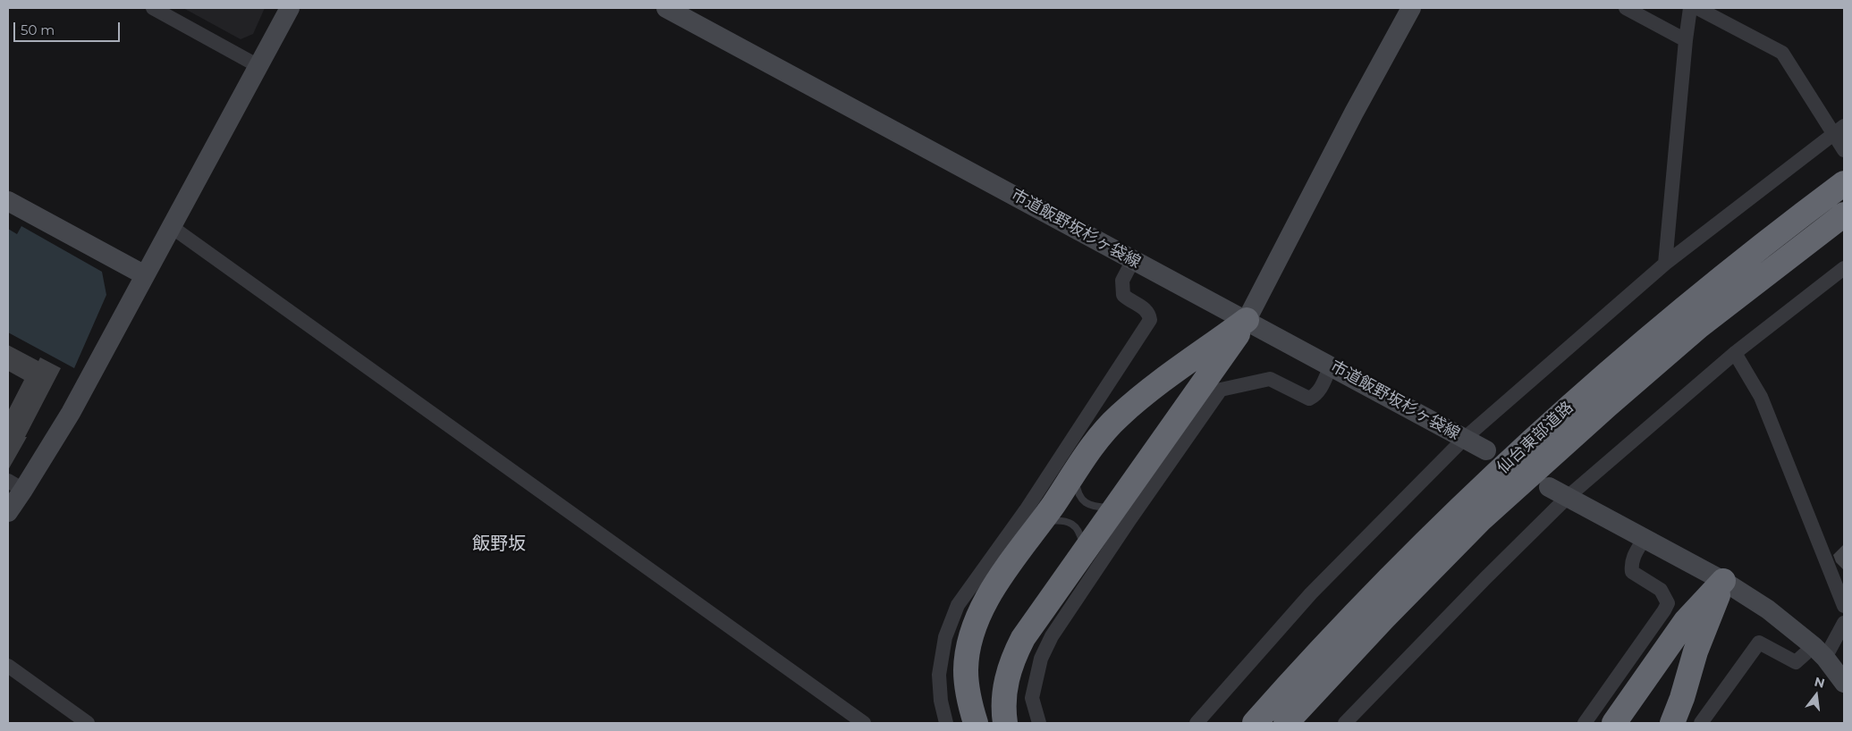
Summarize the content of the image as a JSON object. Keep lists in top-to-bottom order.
{
  "streets": {
    "highway": ["仙台東部道路"],
    "street": ["市道飯野坂杉ヶ袋線"]
  },
  "districts": ["飯野坂"],
  "scale_bar": "50 m",
  "north": "top"
}
